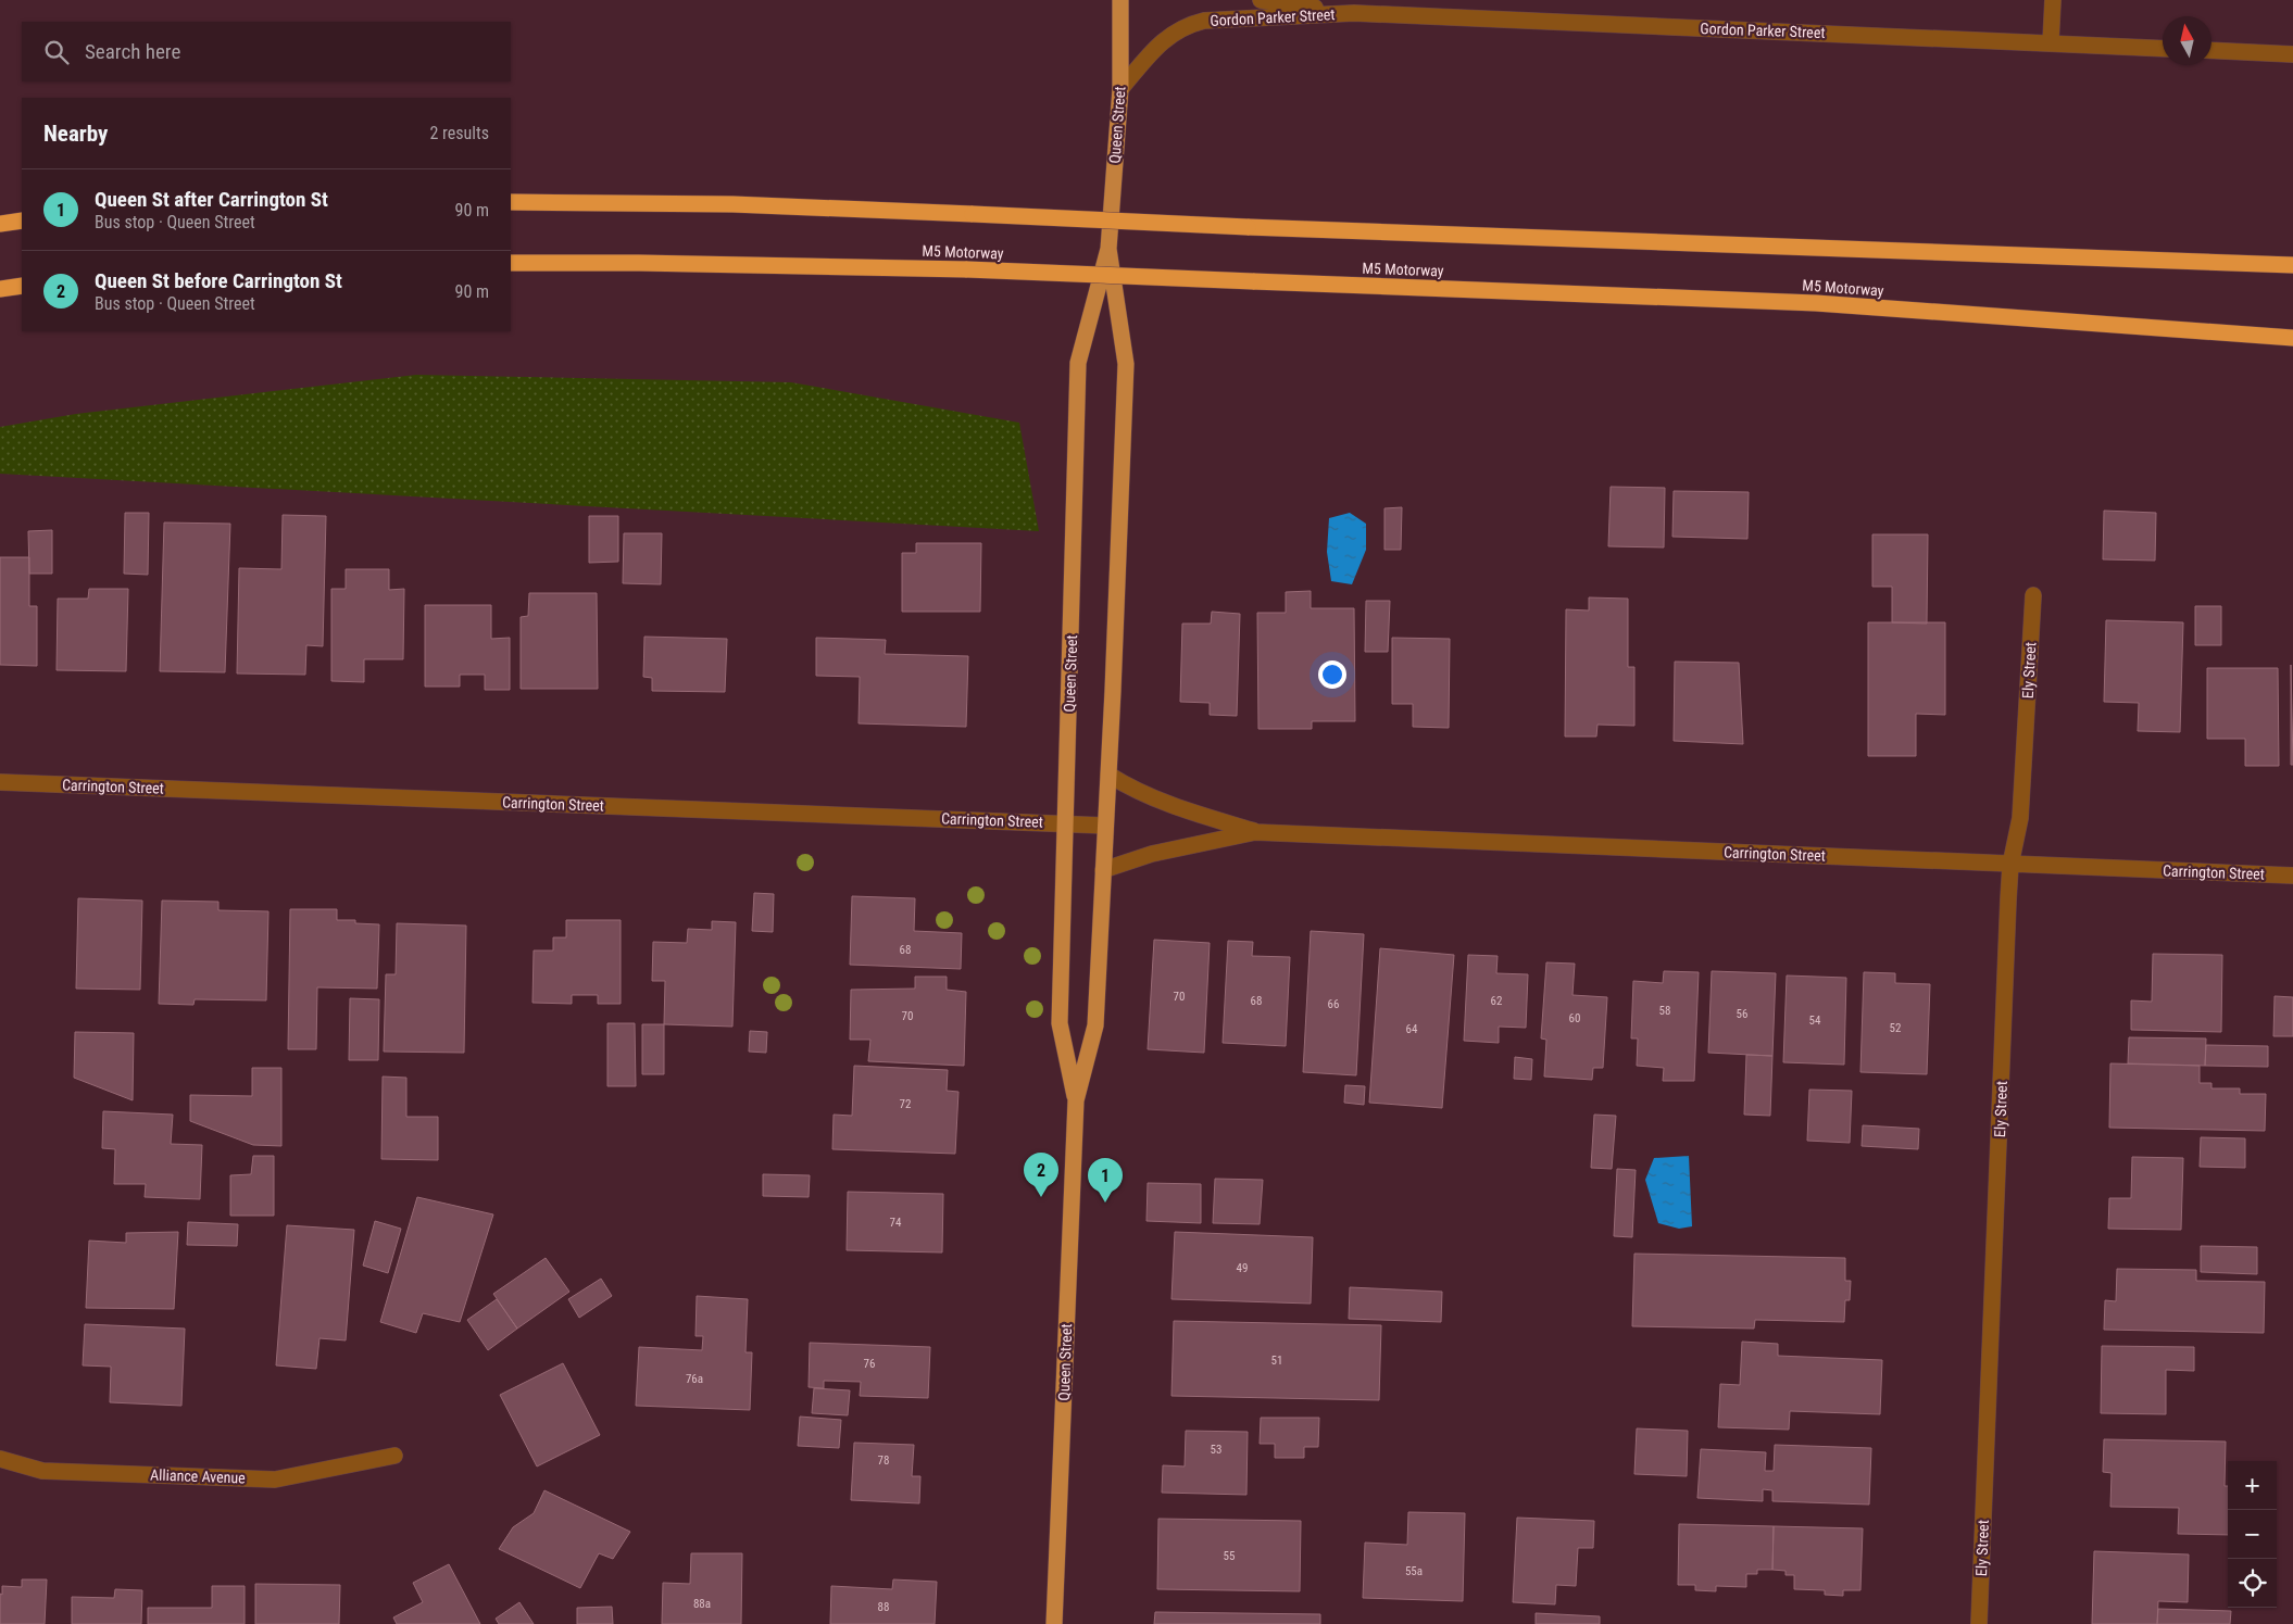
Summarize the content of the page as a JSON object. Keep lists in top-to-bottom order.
{
  "streets": {
    "highway": ["M5 Motorway"],
    "main road": ["Queen Street"],
    "street": [
      "Gordon Parker Street",
      "Ely Street",
      "Carrington Street",
      "Alliance Avenue"
    ]
  },
  "crossings": [
    ["Gordon Parker Street", "Queen Street"],
    ["Queen Street", "Carrington Street"],
    ["Ely Street", "Carrington Street"]
  ],
  "house_numbers": [
    "68",
    "70",
    "68",
    "62",
    "66",
    "58",
    "56",
    "70",
    "60",
    "54",
    "52",
    "64",
    "72",
    "74",
    "49",
    "51",
    "76",
    "76a",
    "53",
    "78",
    "55",
    "55a",
    "88a",
    "88"
  ],
  "north": "top",
  "page": {
    "search": "Search here",
    "heading": ["Nearby", "2 results"],
    "list": [
      {
        "mark": "1",
        "name": "Queen St after Carrington St",
        "note": "Bus stop · Queen Street",
        "value": "90 m"
      },
      {
        "mark": "2",
        "name": "Queen St before Carrington St",
        "note": "Bus stop · Queen Street",
        "value": "90 m"
      }
    ],
    "pins": ["2", "1"],
    "map_buttons": ["+", "−"]
  }
}
